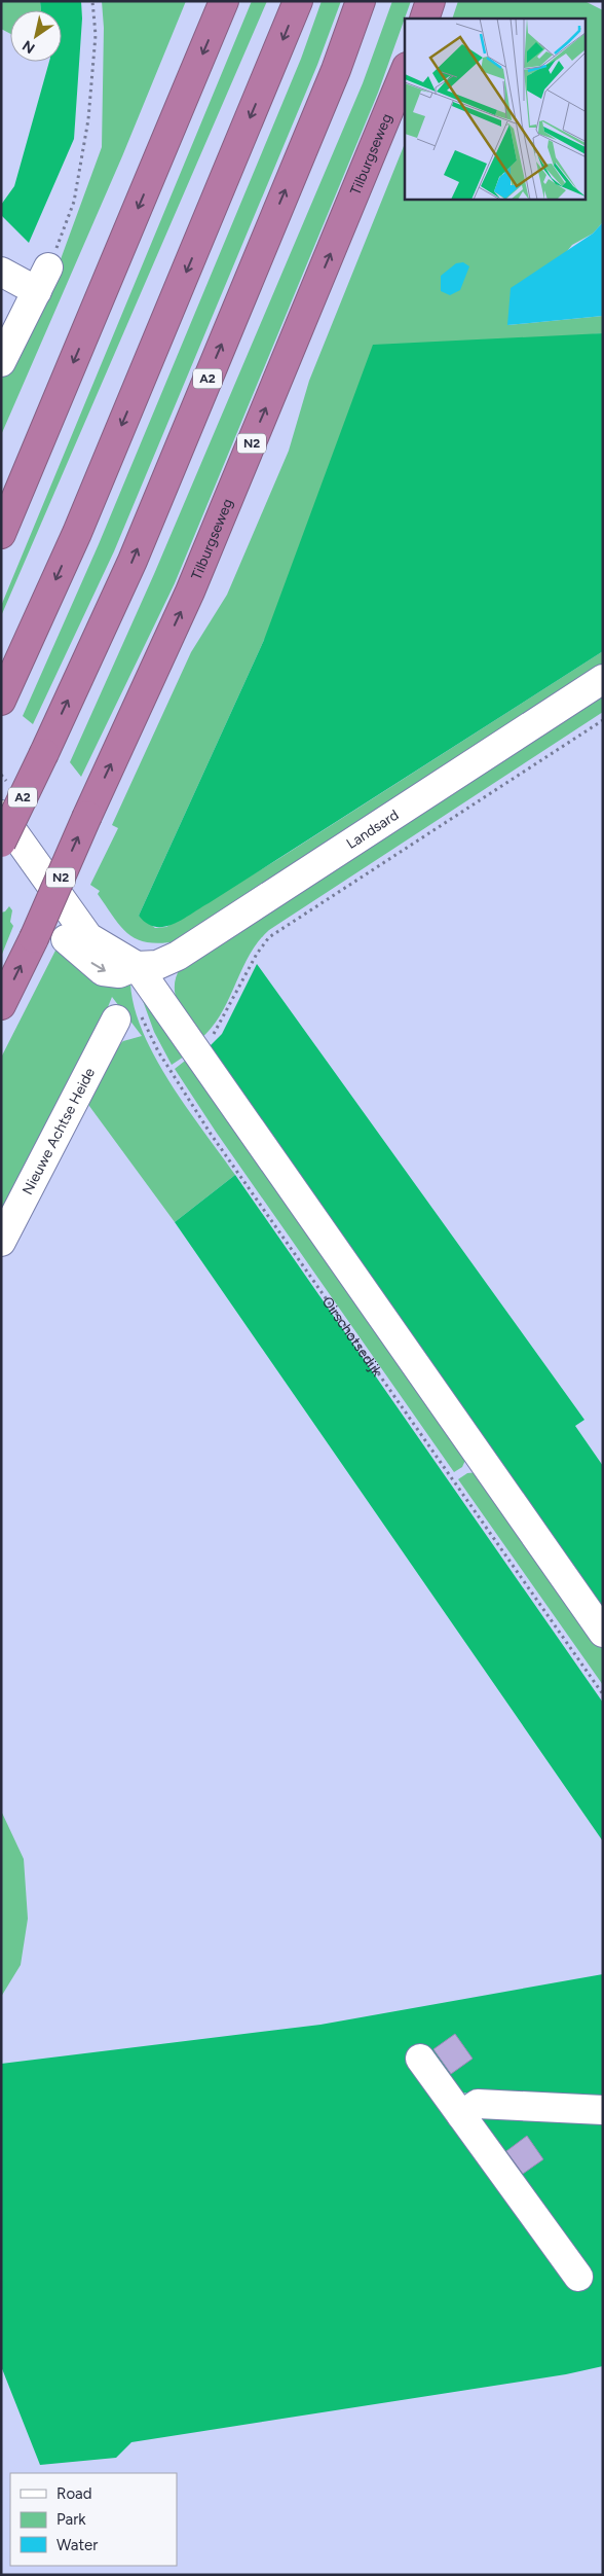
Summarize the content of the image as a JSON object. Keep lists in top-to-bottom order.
{
  "streets": {
    "highway": ["Tilburgseweg", "A2", "N2"],
    "street": ["Landsard", "Nieuwe Achtse Heide"],
    "path": ["Oirschotsedijk"]
  },
  "crossings": [
    ["Nieuwe Achtse Heide", "Oirschotsedijk"]
  ],
  "legend": ["Road", "Park", "Water"],
  "north": "bottom left"
}
